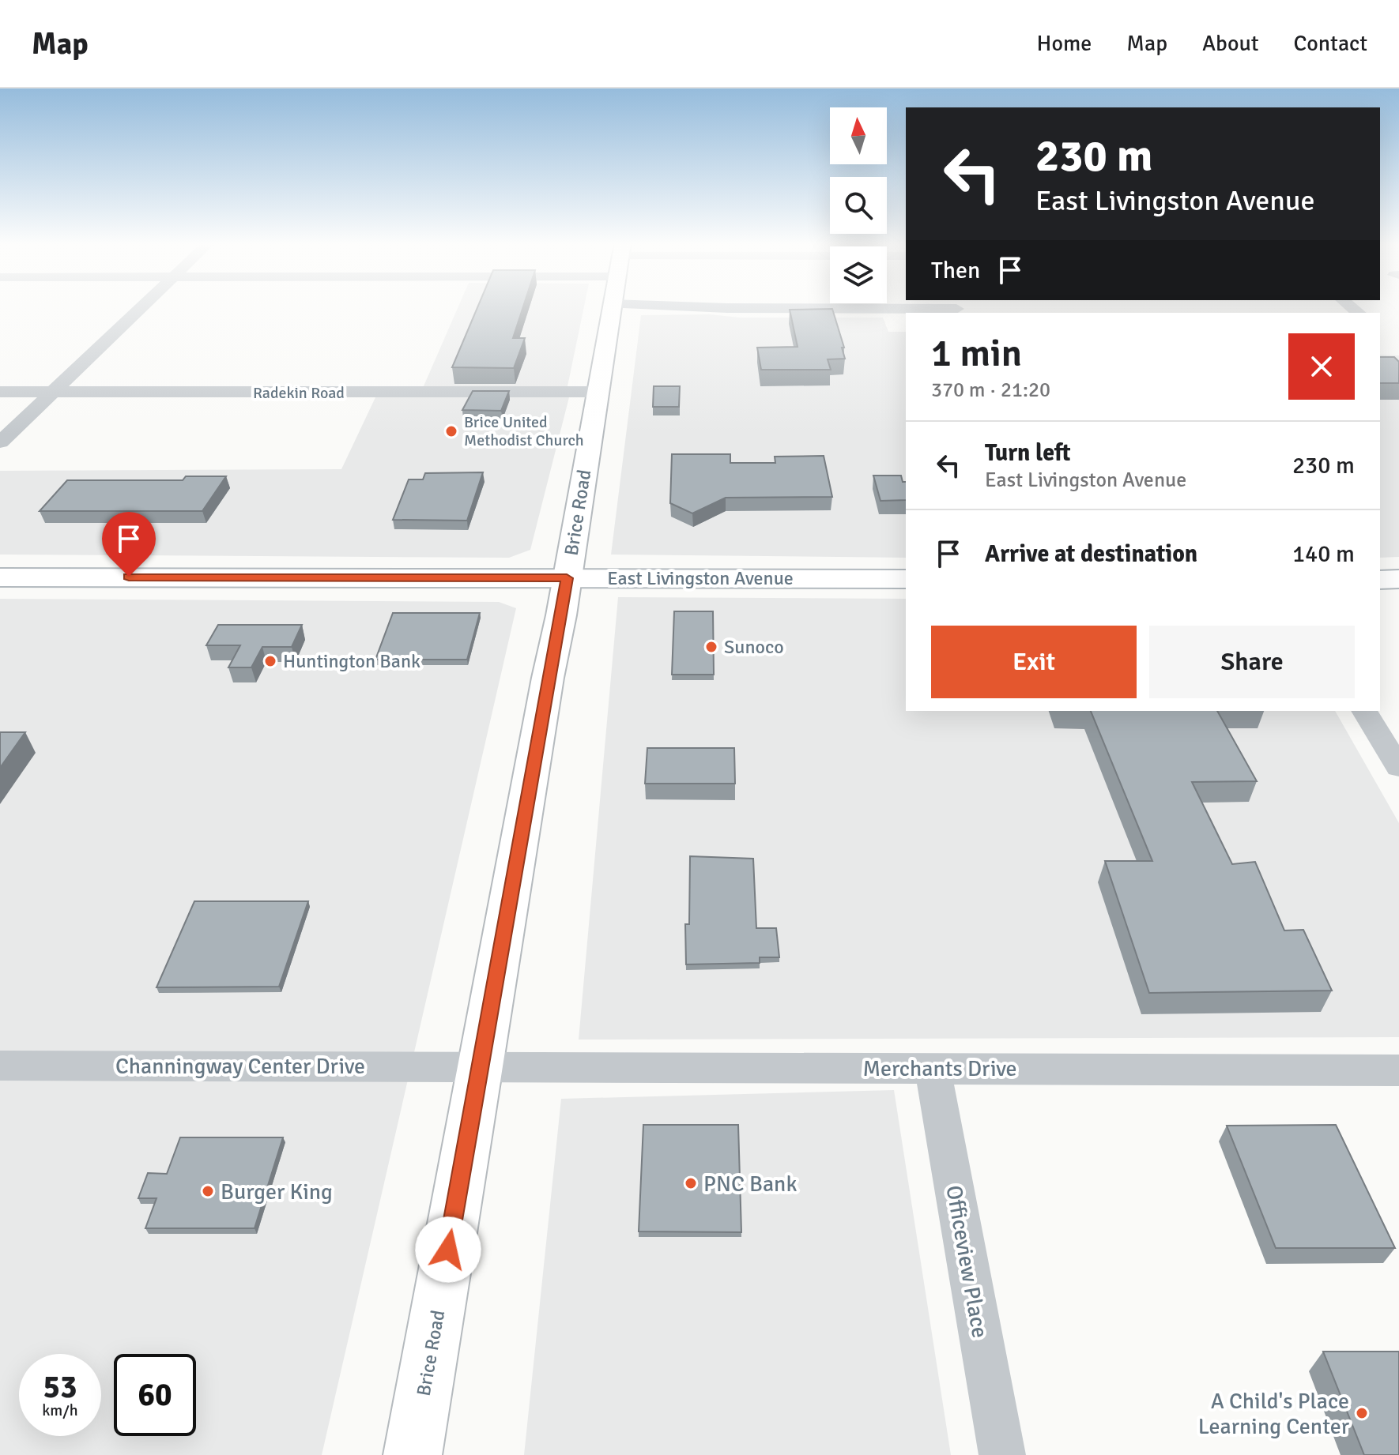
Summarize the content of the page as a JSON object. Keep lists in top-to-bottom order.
{
  "streets": {
    "main road": ["Brice Road", "East Livingston Avenue"],
    "street": [
      "Radekin Road",
      "Channingway Center Drive",
      "Merchants Drive",
      "Officeview Place"
    ]
  },
  "crossings": [
    ["Radekin Road", "Brice Road"],
    ["Brice Road", "East Livingston Avenue"],
    ["Brice Road", "Channingway Center Drive"],
    ["Brice Road", "Merchants Drive"],
    ["Channingway Center Drive", "Merchants Drive"],
    ["Merchants Drive", "Officeview Place"]
  ],
  "places": [
    "Brice United Methodist Church",
    "Sunoco",
    "Huntington Bank",
    "PNC Bank",
    "Burger King",
    "A Child's Place Learning Center"
  ],
  "north": "top",
  "page": {
    "header": "Map",
    "nav": [
      "Home",
      "Map",
      "About",
      "Contact"
    ],
    "turn": ["230 m", "East Livingston Avenue"],
    "then": "Then",
    "heading": ["1 min", "370 m · 21:20"],
    "list": [
      {
        "name": "Turn left",
        "note": "East Livingston Avenue",
        "value": "230 m"
      },
      {
        "name": "Arrive at destination",
        "value": "140 m"
      }
    ],
    "buttons": ["Exit", "Share"],
    "speed": "53 km/h",
    "limit": "60"
  }
}
